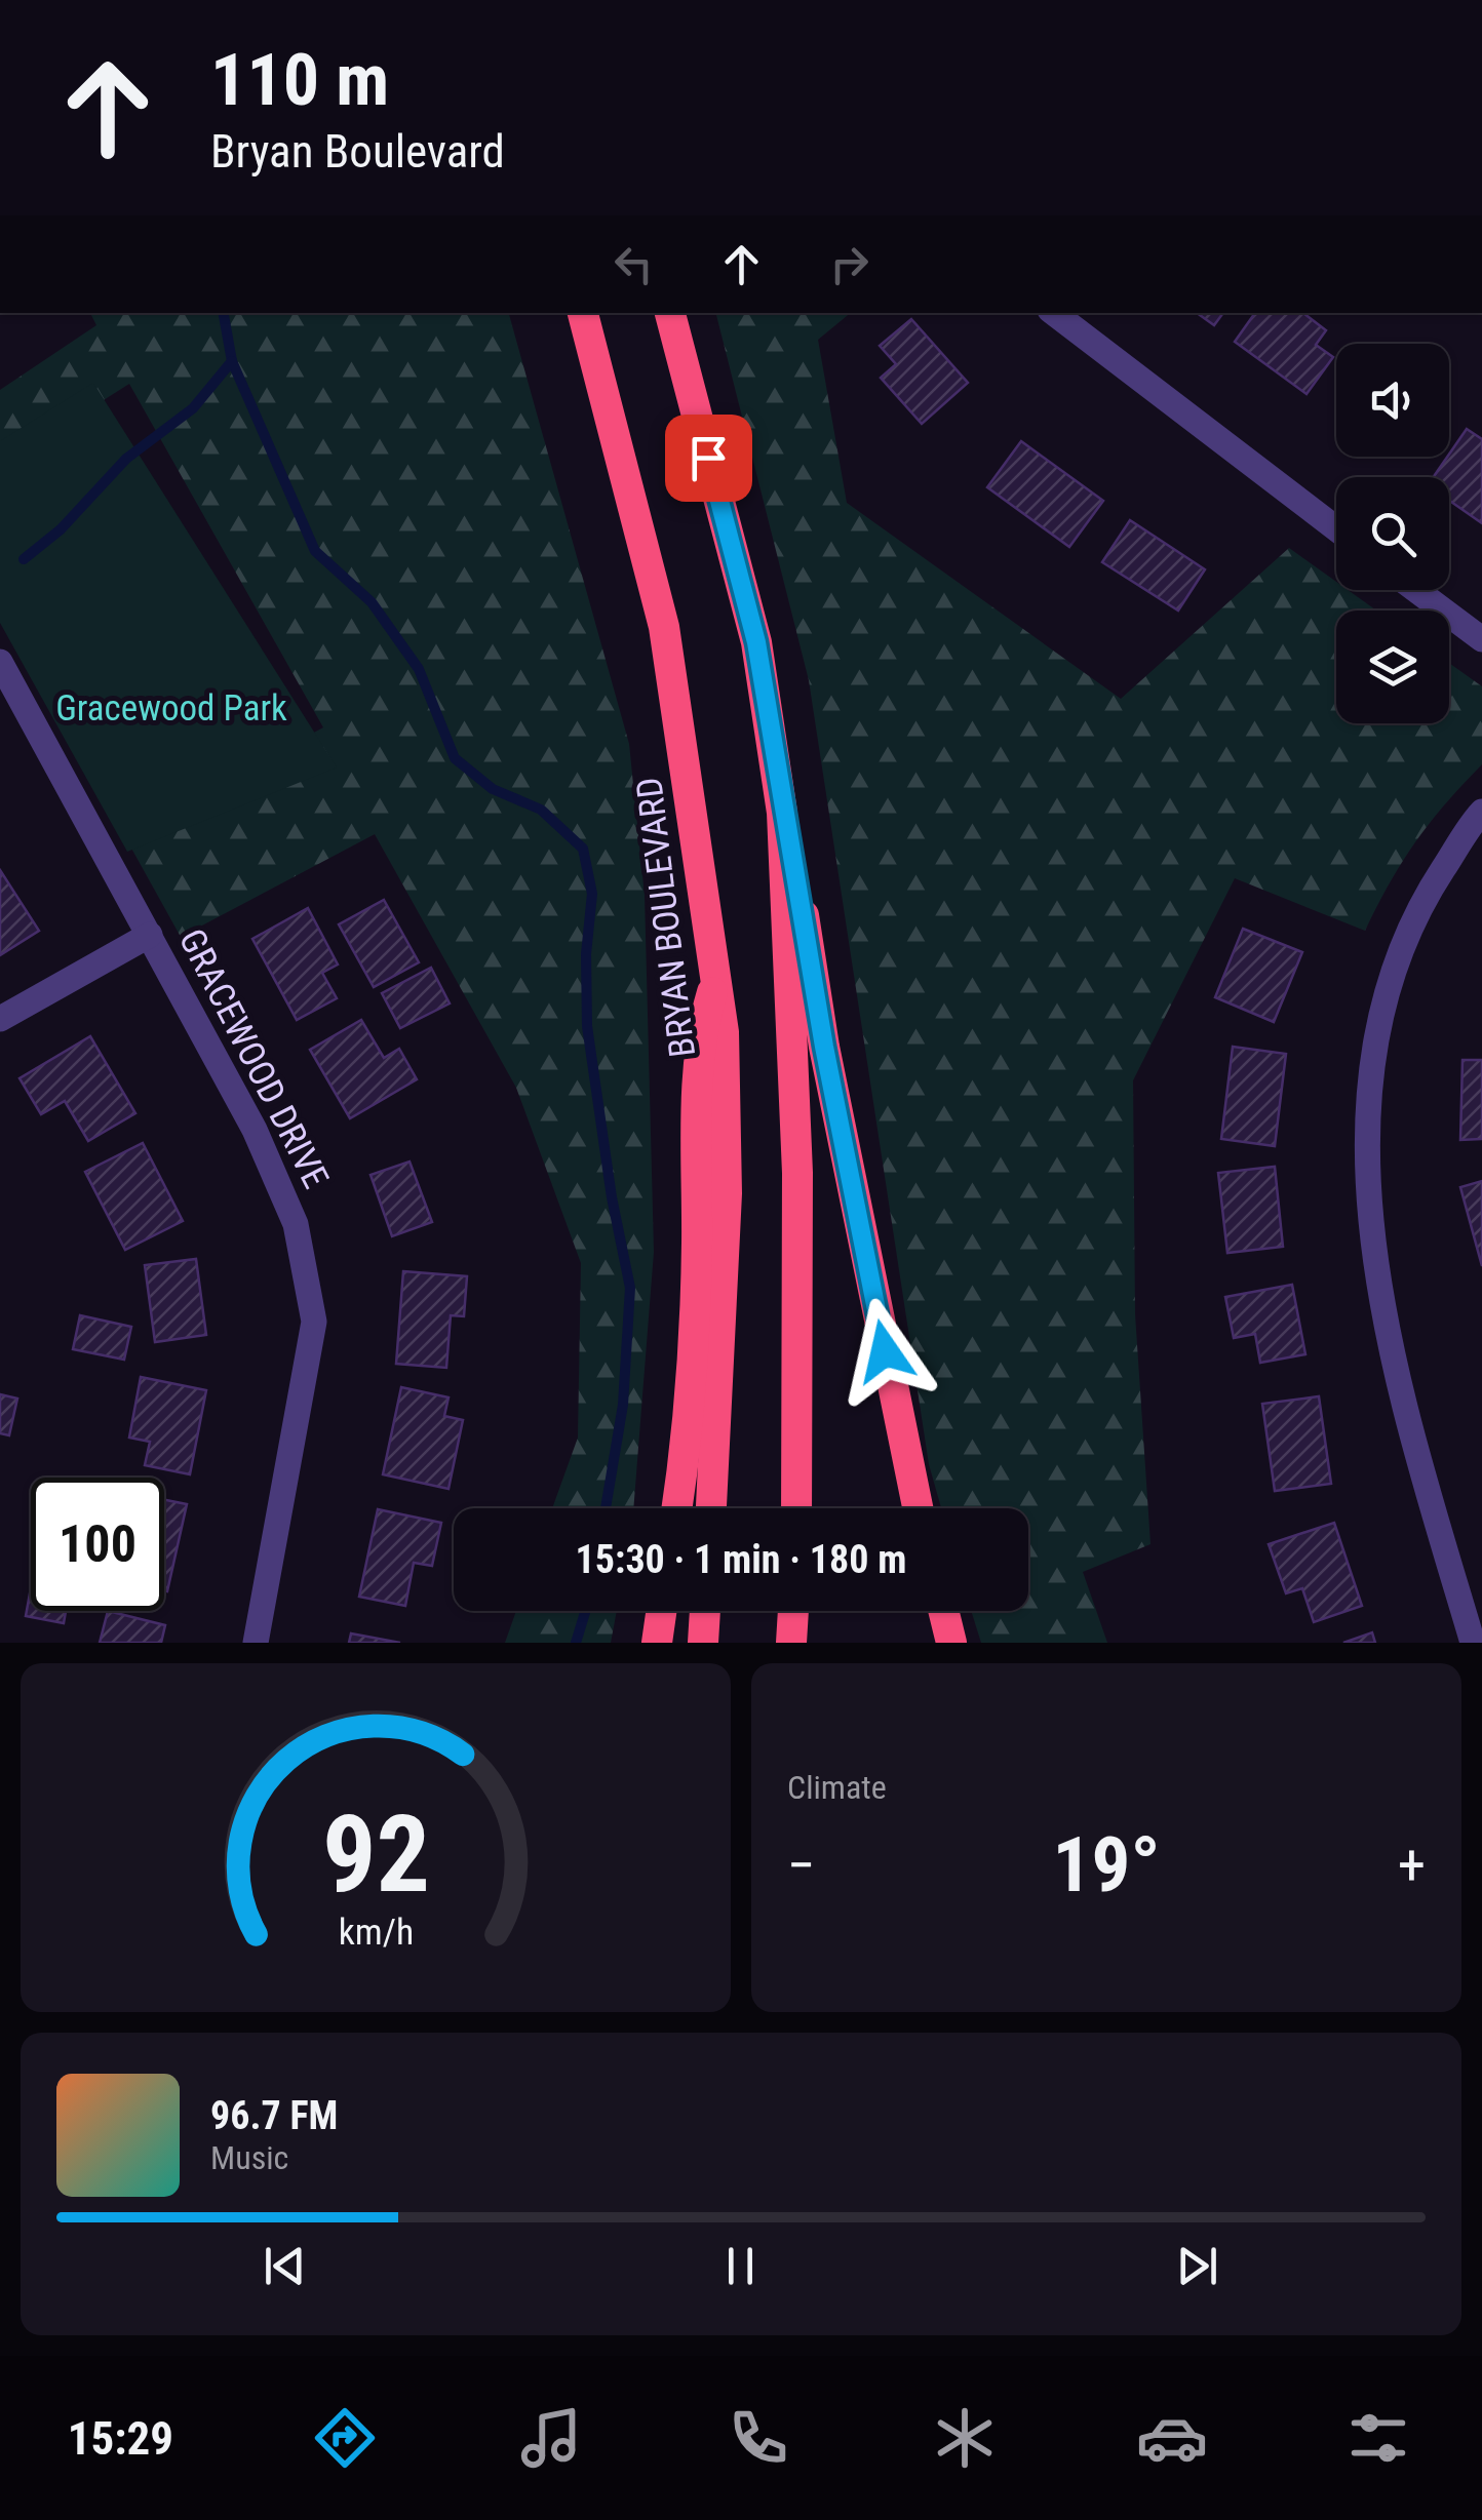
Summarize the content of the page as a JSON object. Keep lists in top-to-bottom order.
{
  "streets": {
    "highway": ["BRYAN BOULEVARD"],
    "street": ["GRACEWOOD DRIVE"]
  },
  "parks": ["Gracewood Park"],
  "page": {
    "turn": ["110 m", "Bryan Boulevard"],
    "limit": "100",
    "trip": "15:30 · 1 min · 180 m",
    "tile": "Climate",
    "heat": ["−", "19°", "+"],
    "song": ["96.7 FM", "Music"],
    "tabs": "15:29",
    "gauge": ["92", "km/h"]
  }
}
